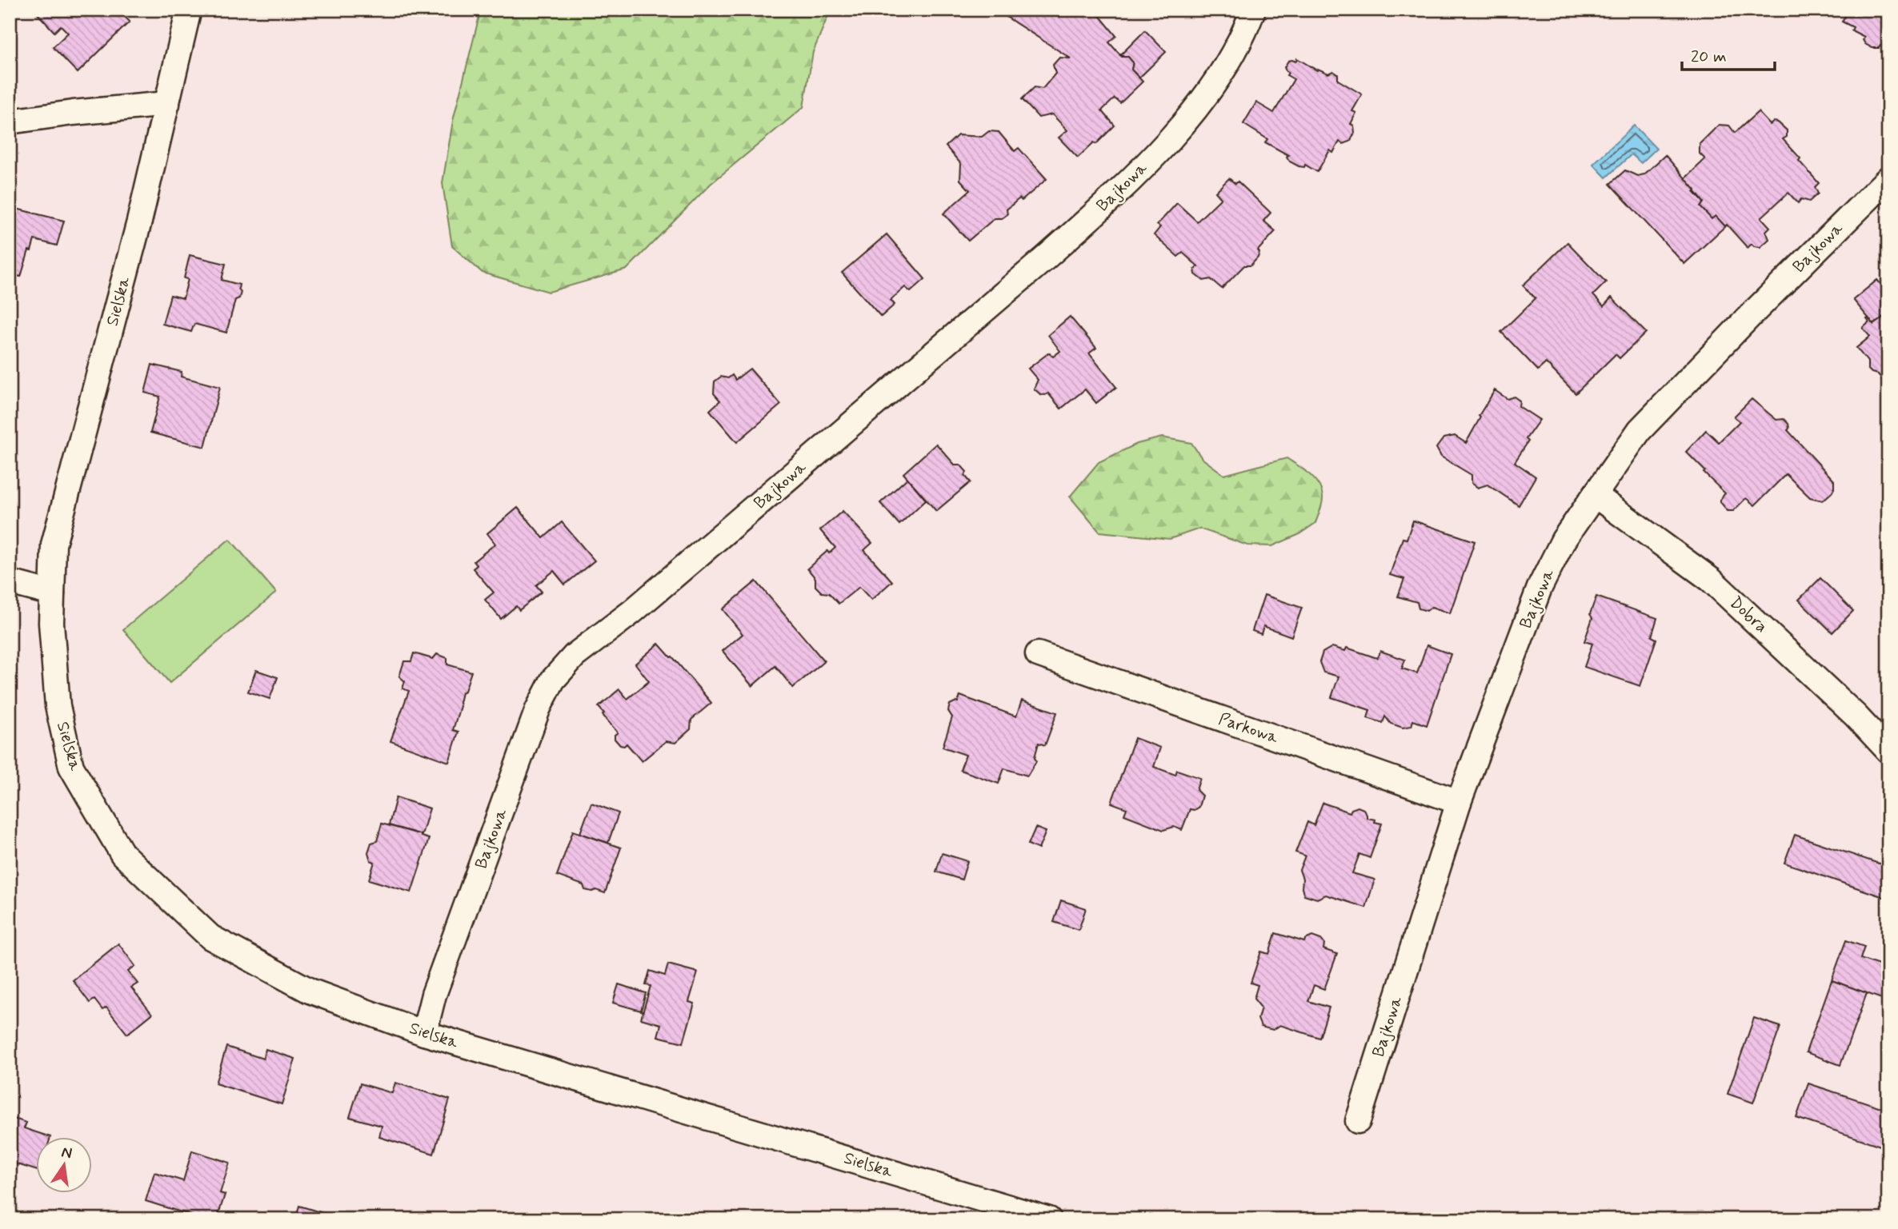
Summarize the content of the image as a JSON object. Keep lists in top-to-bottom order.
{
  "streets": {
    "street": [
      "Bajkowa",
      "Sielska",
      "Dobra",
      "Parkowa"
    ]
  },
  "crossings": [
    ["Bajkowa", "Sielska"],
    ["Bajkowa", "Dobra"],
    ["Bajkowa", "Parkowa"]
  ],
  "scale_bar": "20 m",
  "north": "top"
}
